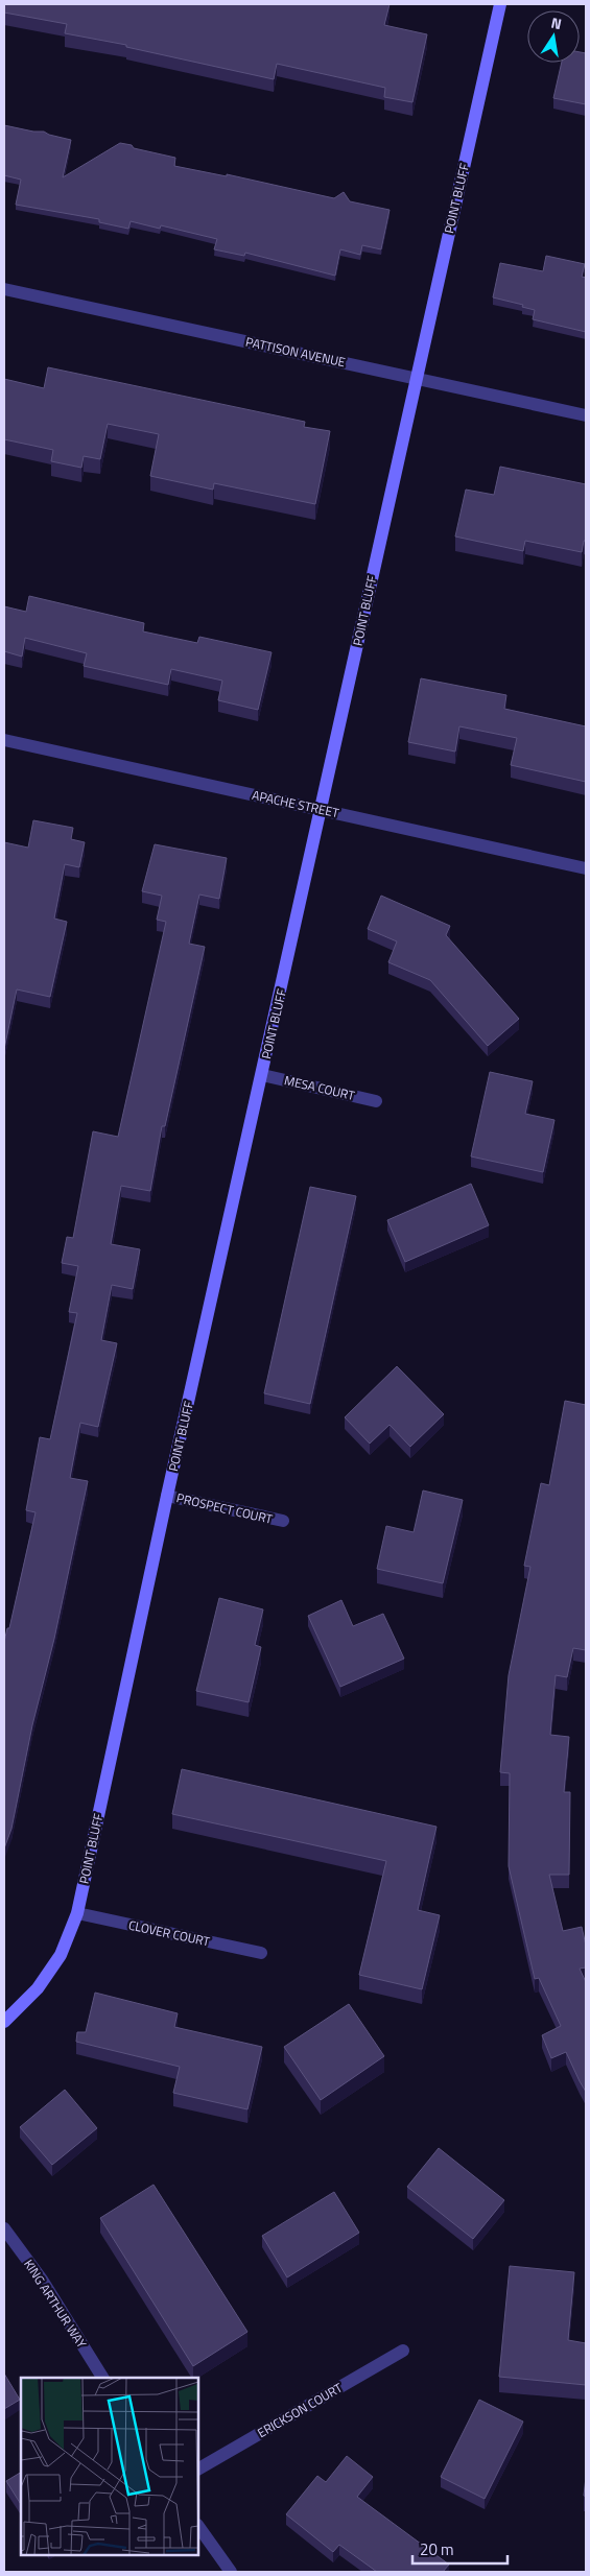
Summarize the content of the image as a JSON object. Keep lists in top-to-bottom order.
{
  "streets": {
    "street": [
      "POINT BLUFF",
      "PATTISON AVENUE",
      "APACHE STREET",
      "MESA COURT",
      "PROSPECT COURT",
      "CLOVER COURT",
      "KING ARTHUR WAY",
      "ERICKSON COURT"
    ]
  },
  "crossings": [
    ["POINT BLUFF", "PATTISON AVENUE"],
    ["POINT BLUFF", "APACHE STREET"],
    ["POINT BLUFF", "MESA COURT"],
    ["POINT BLUFF", "PROSPECT COURT"],
    ["POINT BLUFF", "CLOVER COURT"]
  ],
  "scale_bar": "20 m",
  "north": "top"
}
